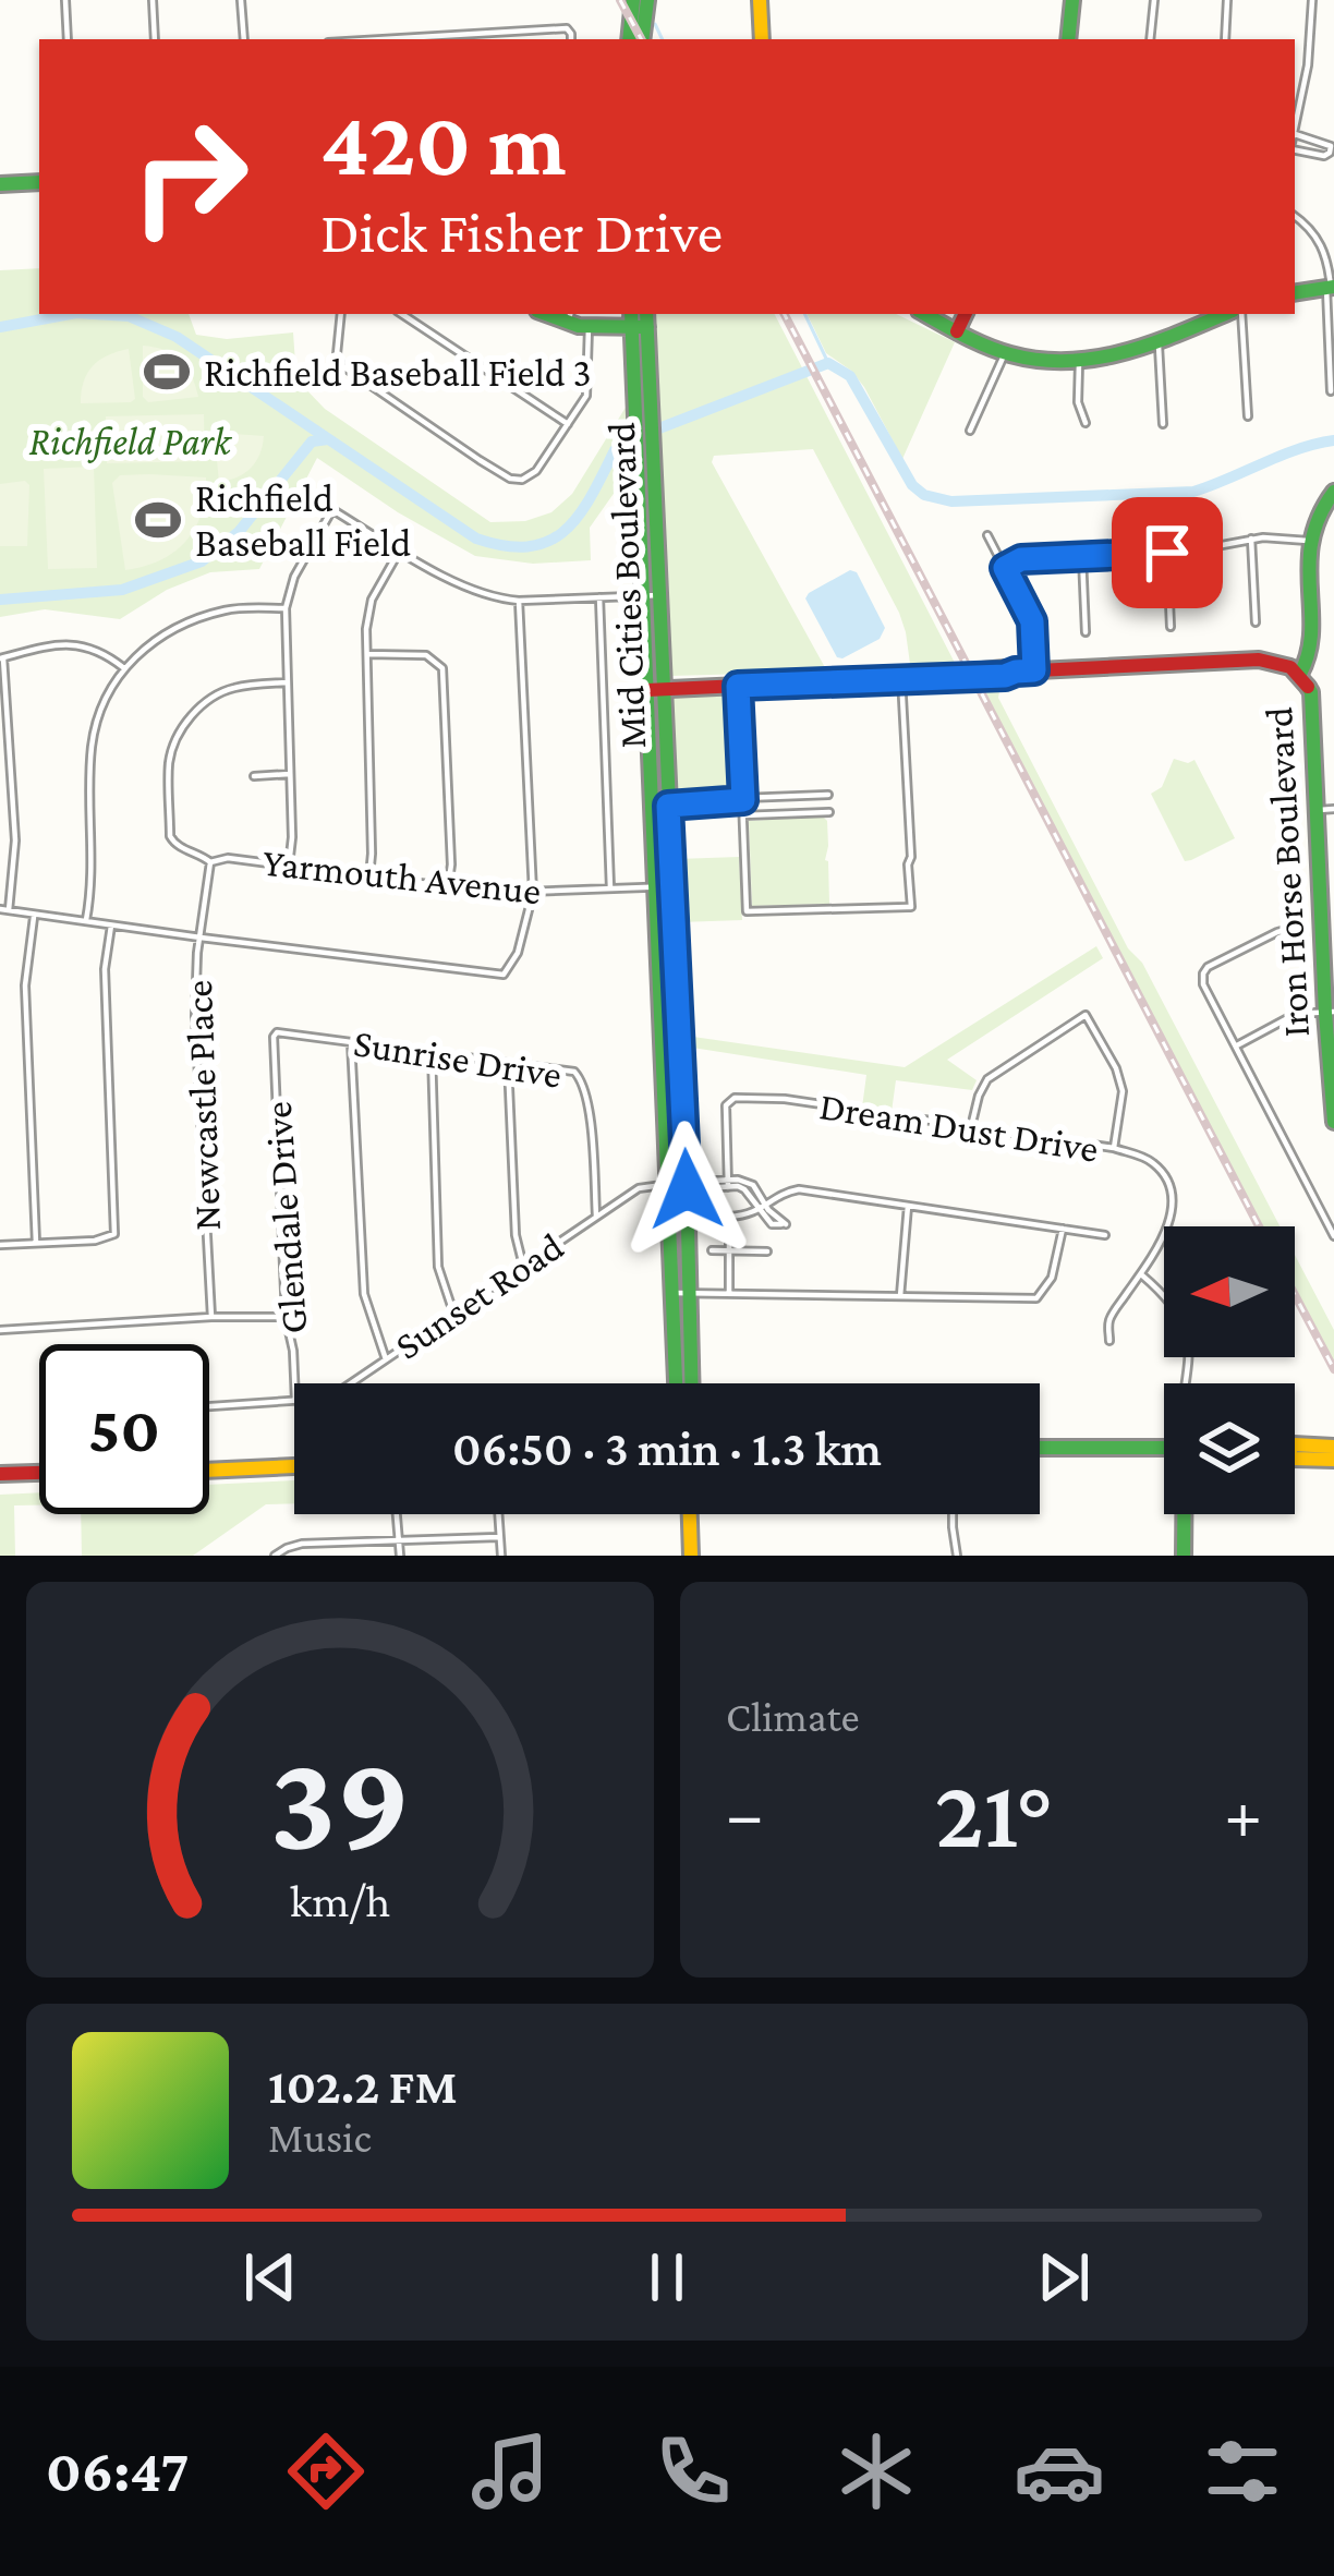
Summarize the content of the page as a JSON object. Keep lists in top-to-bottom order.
{
  "streets": {
    "main road": ["Mid Cities Boulevard", "Iron Horse Boulevard"],
    "street": [
      "Yarmouth Avenue",
      "Sunrise Drive",
      "Newcastle Place",
      "Dream Dust Drive",
      "Glendale Drive",
      "Sunset Road"
    ]
  },
  "crossings": [
    ["Mid Cities Boulevard", "Iron Horse Boulevard"],
    ["Mid Cities Boulevard", "Yarmouth Avenue"],
    ["Mid Cities Boulevard", "Sunset Road"],
    ["Yarmouth Avenue", "Newcastle Place"],
    ["Sunrise Drive", "Glendale Drive"],
    ["Sunrise Drive", "Sunset Road"]
  ],
  "parks": ["Richfield Park"],
  "places": {
    "sports": ["Richfield Baseball Field 3", "Richfield Baseball Field"]
  },
  "north": "left",
  "page": {
    "turn": ["420 m", "Dick Fisher Drive"],
    "limit": "50",
    "trip": "06:50 · 3 min · 1.3 km",
    "tile": "Climate",
    "heat": ["−", "21°", "+"],
    "song": ["102.2 FM", "Music"],
    "tabs": "06:47",
    "gauge": ["39", "km/h"]
  }
}
